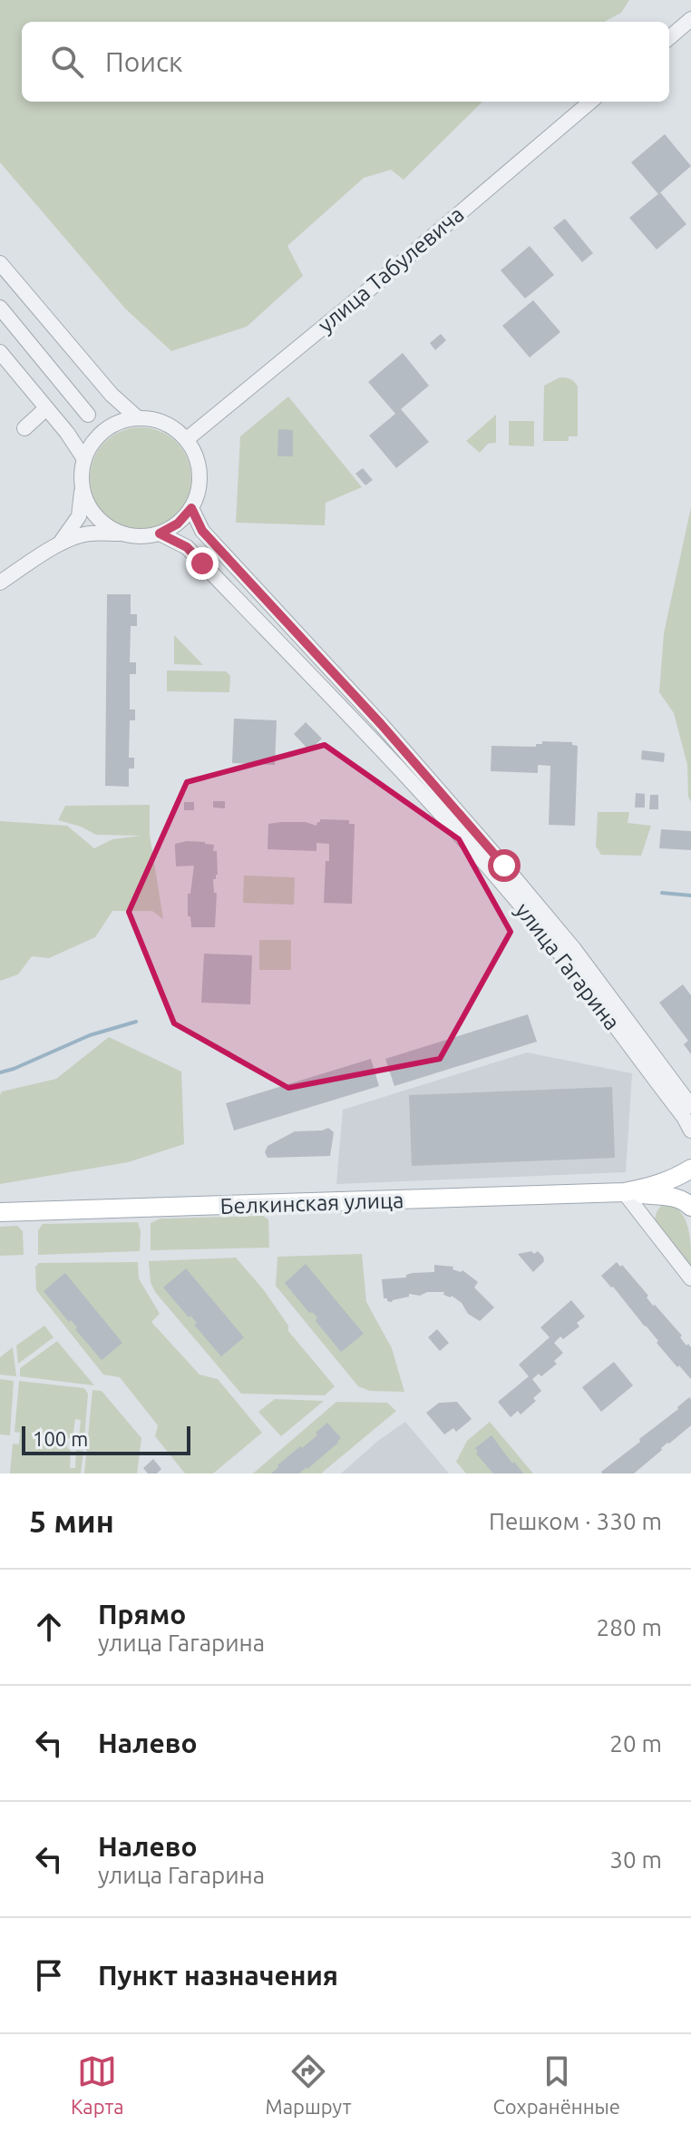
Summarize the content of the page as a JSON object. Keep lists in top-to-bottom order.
{
  "streets": {
    "main road": ["Белкинская улица"],
    "street": ["улица Табулевича", "улица Гагарина"]
  },
  "crossings": [
    ["улица Табулевича", "улица Гагарина"]
  ],
  "scale_bar": "100 m",
  "page": {
    "search": "Поиск",
    "scale": "100 m",
    "heading": ["5 мин", "Пешком · 330 m"],
    "list": [
      ["Прямо", "улица Гагарина", "280 m"],
      ["Налево", "20 m"],
      ["Налево", "улица Гагарина", "30 m"],
      "Пункт назначения"
    ],
    "nav": ["Карта", "Маршрут", "Сохранённые"]
  }
}
